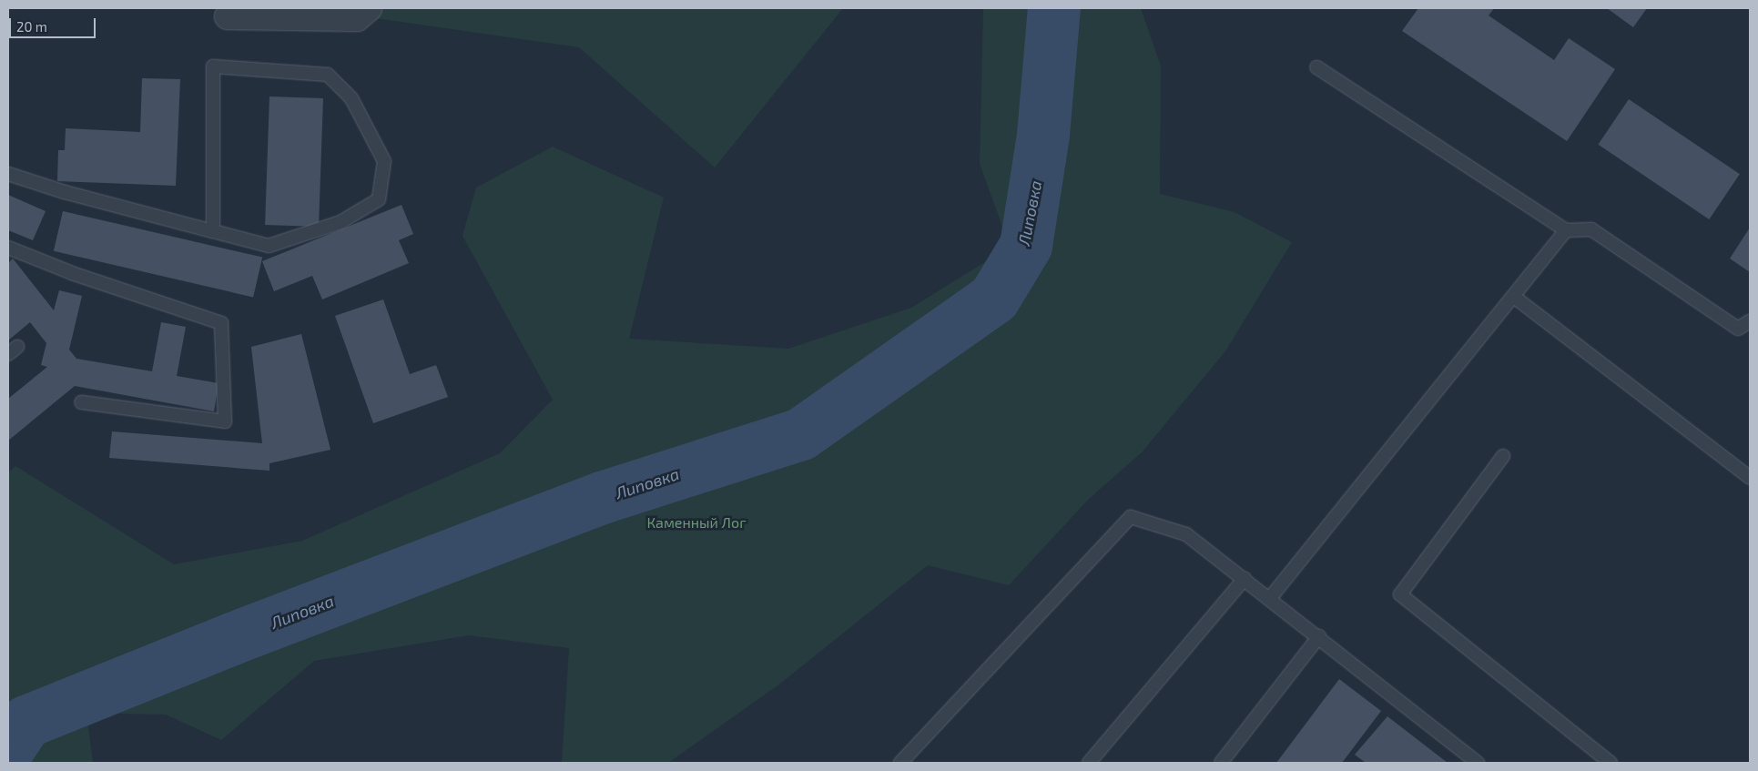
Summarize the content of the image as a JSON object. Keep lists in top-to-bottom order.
{
  "water": ["Липовка"],
  "parks": ["Каменный Лог"],
  "scale_bar": "20 m"
}
